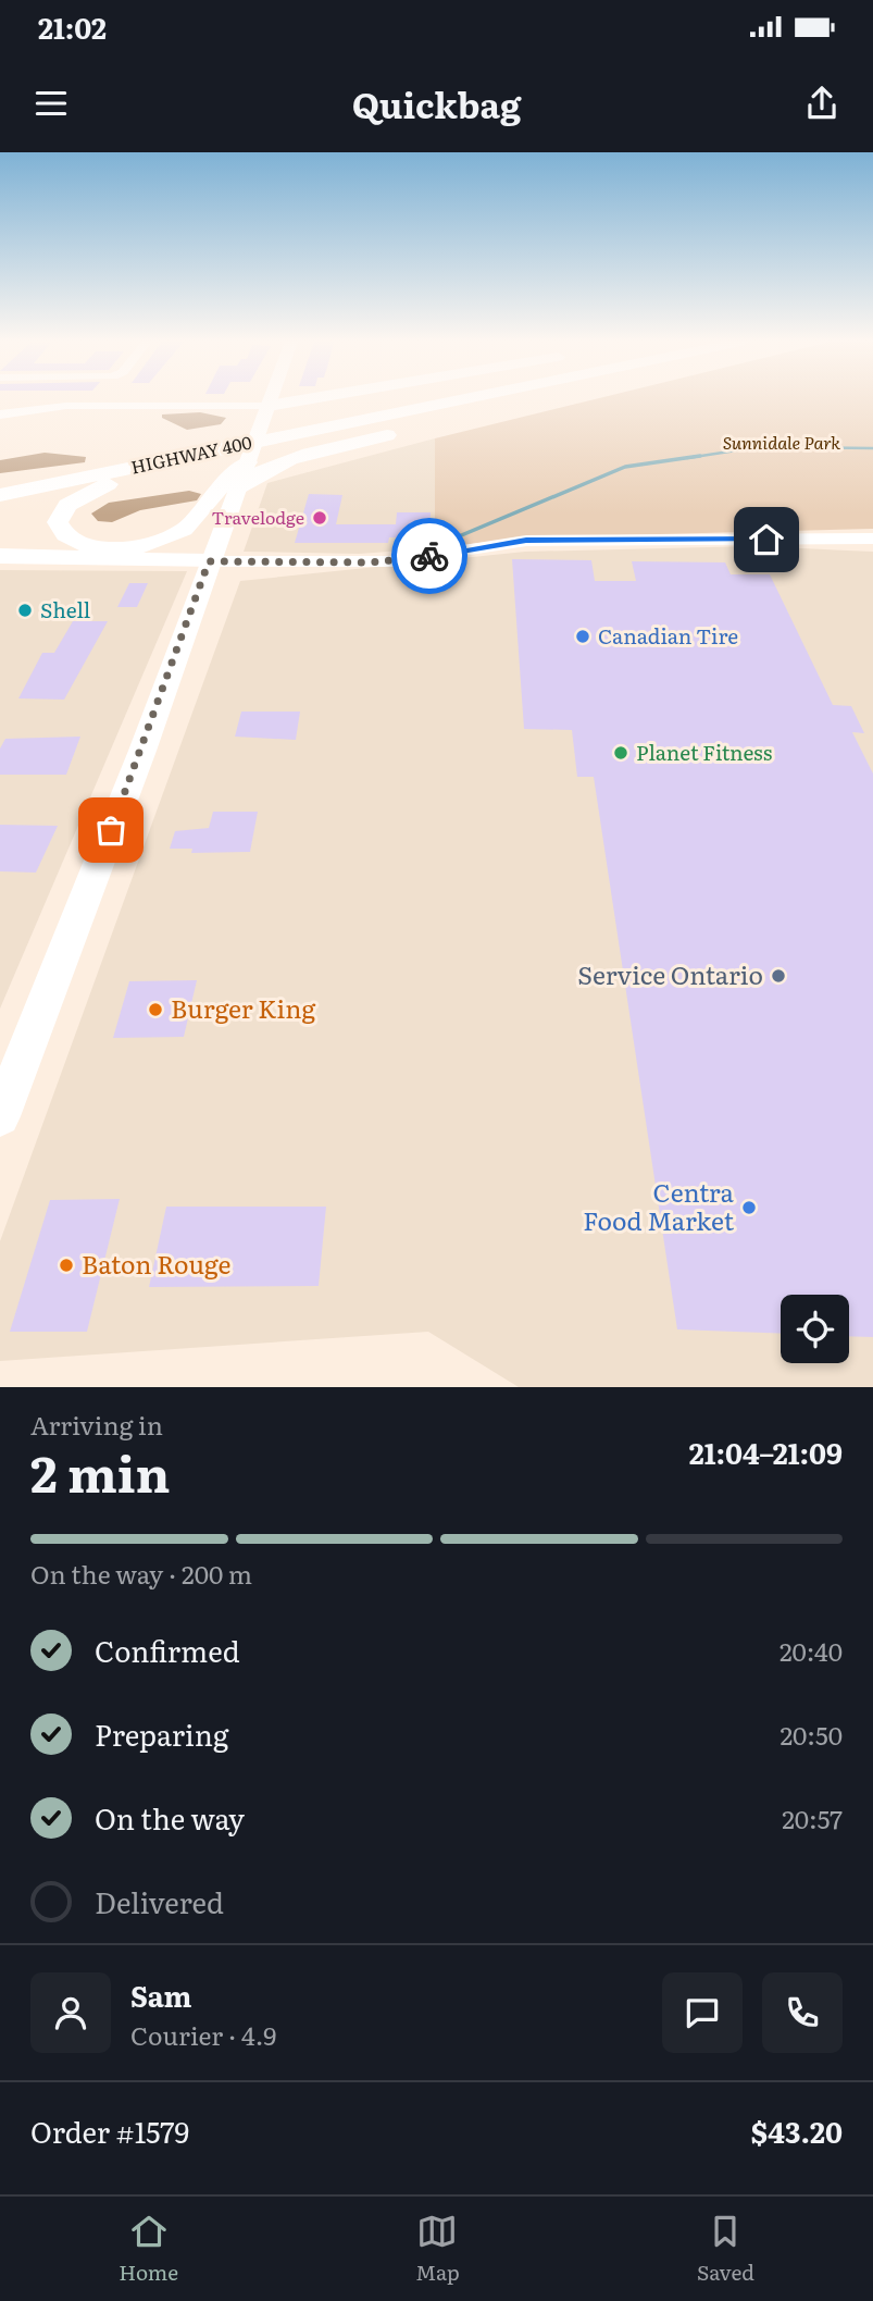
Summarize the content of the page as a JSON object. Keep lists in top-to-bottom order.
{
  "streets": {
    "highway": ["HIGHWAY 400"]
  },
  "parks": ["Sunnidale Park"],
  "places": [
    "Travelodge",
    "Shell",
    "Canadian Tire",
    "Planet Fitness",
    "Service Ontario",
    "Burger King",
    "Centra Food Market",
    "Baton Rouge"
  ],
  "page": {
    "status": "21:02",
    "header": "Quickbag",
    "heading": ["2 min", "Arriving in", "21:04–21:09"],
    "panel": [
      "Sam",
      "Courier · 4.9",
      "Order #1579",
      "$43.20"
    ],
    "bar": "On the way · 200 m",
    "list": [
      ["Confirmed", "20:40"],
      ["Preparing", "20:50"],
      ["On the way", "20:57"],
      "Delivered"
    ],
    "tabs": ["Home", "Map", "Saved"]
  }
}
